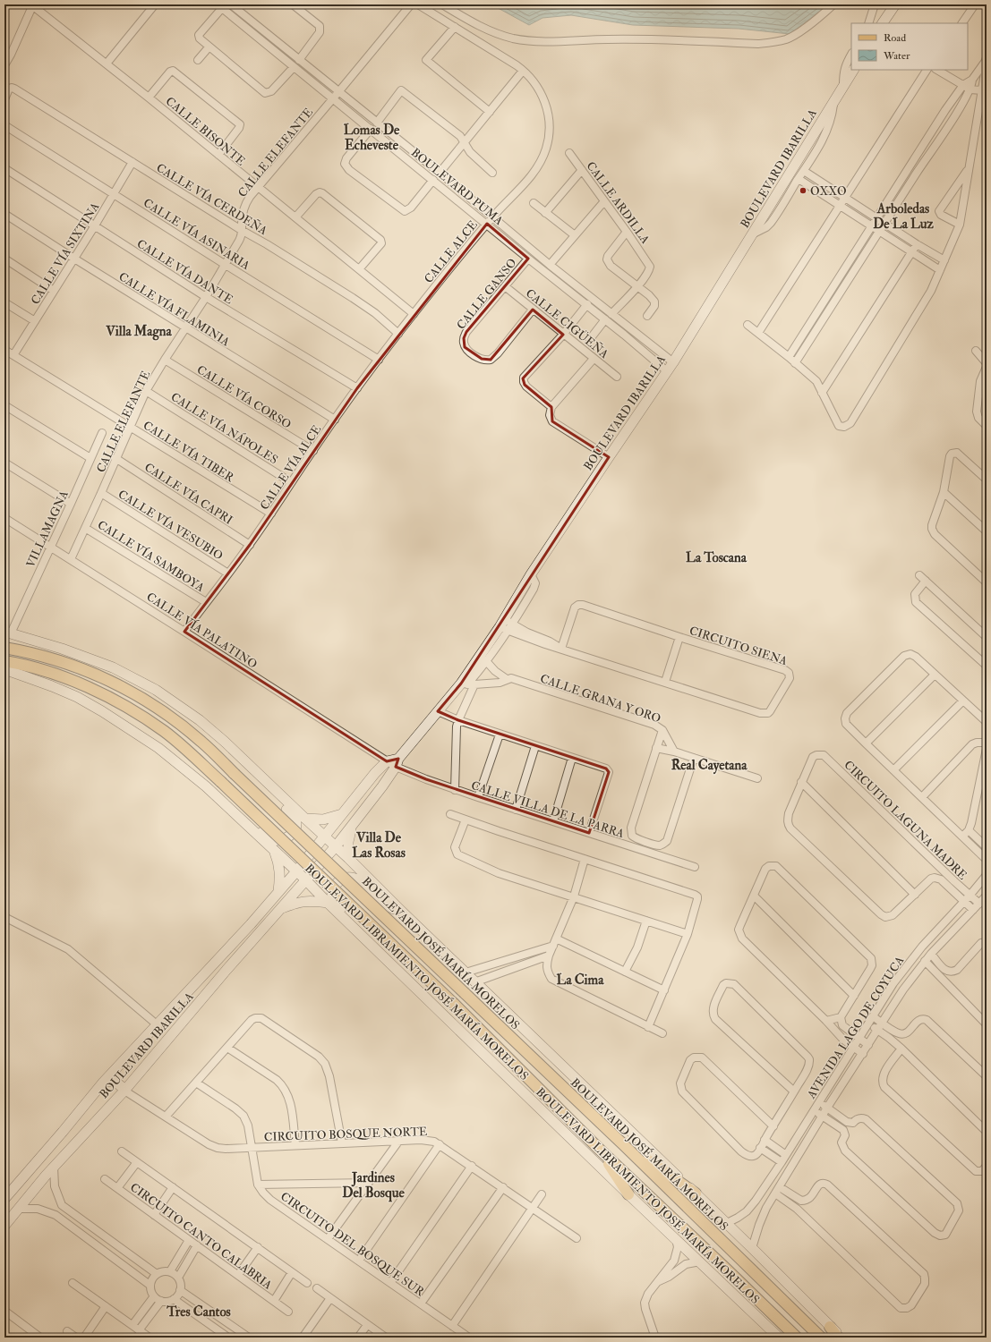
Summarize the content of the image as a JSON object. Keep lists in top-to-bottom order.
{
  "streets": {
    "main road": ["BOULEVARD JOSÉ MARÍA MORELOS"],
    "street": [
      "CALLE BISONTE",
      "CALLE ELEFANTE",
      "BOULEVARD IBARILLA",
      "BOULEVARD PUMA",
      "CALLE VÍA CERDEÑA",
      "CALLE ARDILLA",
      "CALLE VÍA ASINARIA",
      "CALLE ALCE",
      "CALLE VÍA SIXTINA",
      "CALLE VÍA DANTE",
      "CALLE GANSO",
      "CALLE VÍA FLAMINIA",
      "CALLE CIGÜEÑA",
      "CALLE VÍA CORSO",
      "CALLE VÍA NÁPOLES",
      "CALLE VÍA TIBER",
      "CALLE VÍA ALCE",
      "CALLE VÍA CAPRI",
      "CALLE VÍA VESUBIO",
      "VILLAMAGNA",
      "CALLE VÍA SAMBOYA",
      "CALLE VÍA PALATINO",
      "CIRCUITO SIENA",
      "CALLE GRANA Y ORO",
      "CALLE VILLA DE LA PARRA",
      "CIRCUITO LAGUNA MADRE",
      "BOULEVARD LIBRAMIENTO JOSÉ MARÍA MORELOS",
      "AVENIDA LAGO DE COYUCA",
      "CIRCUITO BOSQUE NORTE",
      "CIRCUITO CANTO CALABRIA",
      "CIRCUITO DEL BOSQUE SUR"
    ]
  },
  "crossings": [
    ["CALLE BISONTE", "CALLE ELEFANTE"],
    ["CALLE BISONTE", "CALLE ALCE"],
    ["CALLE BISONTE", "CALLE VÍA ALCE"],
    ["CALLE ELEFANTE", "BOULEVARD PUMA"],
    ["CALLE ELEFANTE", "CALLE VÍA CERDEÑA"],
    ["CALLE ELEFANTE", "CALLE VÍA ASINARIA"],
    ["CALLE ELEFANTE", "CALLE VÍA DANTE"],
    ["CALLE ELEFANTE", "CALLE VÍA FLAMINIA"],
    ["CALLE ELEFANTE", "CALLE VÍA CORSO"],
    ["CALLE ELEFANTE", "CALLE VÍA NÁPOLES"],
    ["CALLE ELEFANTE", "CALLE VÍA TIBER"],
    ["CALLE ELEFANTE", "CALLE VÍA CAPRI"],
    ["CALLE ELEFANTE", "CALLE VÍA VESUBIO"],
    ["CALLE ELEFANTE", "CALLE VÍA SAMBOYA"],
    ["CALLE ELEFANTE", "CALLE VÍA PALATINO"],
    ["BOULEVARD IBARILLA", "BOULEVARD PUMA"],
    ["BOULEVARD IBARILLA", "CALLE VÍA PALATINO"],
    ["BOULEVARD IBARILLA", "CIRCUITO SIENA"],
    ["BOULEVARD IBARILLA", "CALLE GRANA Y ORO"],
    ["BOULEVARD IBARILLA", "CALLE VILLA DE LA PARRA"],
    ["BOULEVARD IBARILLA", "BOULEVARD LIBRAMIENTO JOSÉ MARÍA MORELOS"],
    ["BOULEVARD IBARILLA", "CIRCUITO BOSQUE NORTE"],
    ["BOULEVARD PUMA", "CALLE ALCE"],
    ["BOULEVARD PUMA", "CALLE GANSO"],
    ["CALLE VÍA CERDEÑA", "CALLE VÍA SIXTINA"],
    ["CALLE VÍA CERDEÑA", "CALLE VÍA ALCE"],
    ["CALLE VÍA ASINARIA", "CALLE VÍA SIXTINA"],
    ["CALLE VÍA ASINARIA", "CALLE VÍA ALCE"],
    ["CALLE ALCE", "CALLE VÍA ALCE"],
    ["CALLE VÍA SIXTINA", "CALLE VÍA DANTE"],
    ["CALLE VÍA SIXTINA", "CALLE VÍA FLAMINIA"],
    ["CALLE VÍA SIXTINA", "CALLE VÍA TIBER"],
    ["CALLE VÍA DANTE", "CALLE VÍA ALCE"],
    ["CALLE GANSO", "CALLE CIGÜEÑA"],
    ["CALLE VÍA FLAMINIA", "CALLE VÍA ALCE"],
    ["CALLE VÍA CORSO", "CALLE VÍA ALCE"],
    ["CALLE VÍA NÁPOLES", "CALLE VÍA ALCE"],
    ["CALLE VÍA TIBER", "CALLE VÍA ALCE"],
    ["CALLE VÍA ALCE", "CALLE VÍA CAPRI"],
    ["CALLE VÍA ALCE", "CALLE VÍA VESUBIO"],
    ["CALLE VÍA ALCE", "CALLE VÍA SAMBOYA"],
    ["CALLE VÍA ALCE", "CALLE VÍA PALATINO"],
    ["VILLAMAGNA", "CALLE VÍA PALATINO"],
    ["CIRCUITO LAGUNA MADRE", "AVENIDA LAGO DE COYUCA"],
    ["CIRCUITO BOSQUE NORTE", "CIRCUITO DEL BOSQUE SUR"]
  ],
  "districts": [
    "Lomas De Echeveste",
    "Arboledas De La Luz",
    "Villa Magna",
    "La Toscana",
    "Real Cayetana",
    "Villa De Las Rosas",
    "La Cima",
    "Jardines Del Bosque",
    "Tres Cantos"
  ],
  "places": ["OXXO"],
  "legend": ["Road", "Water"]
}
